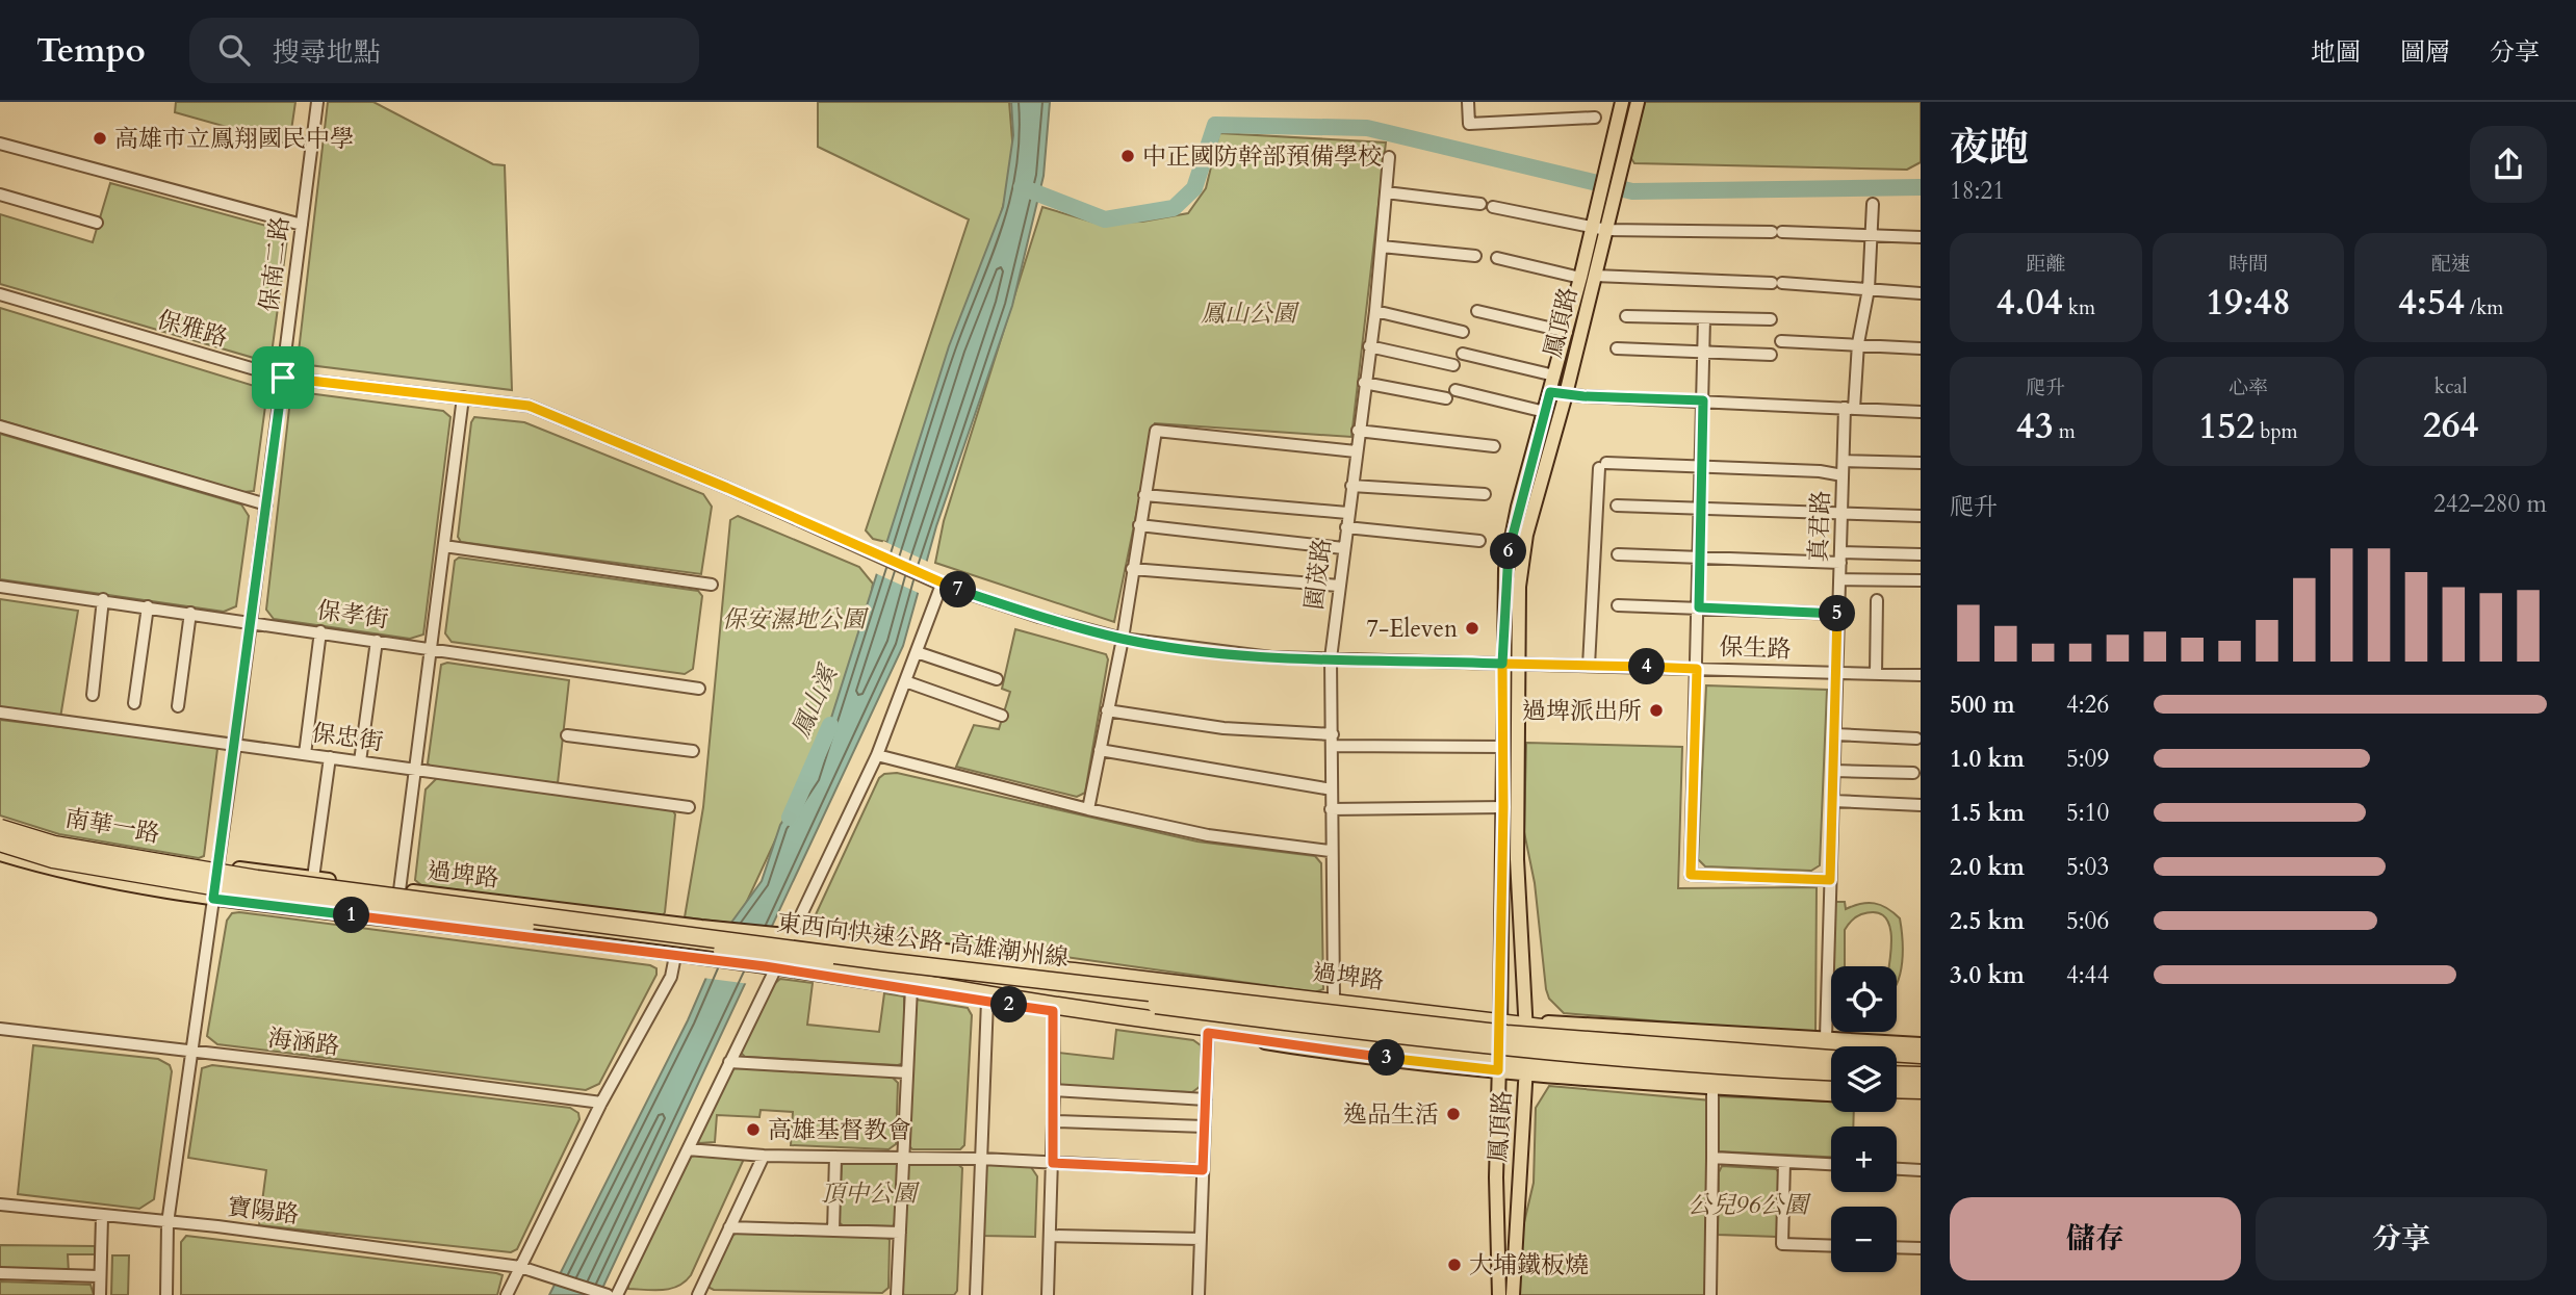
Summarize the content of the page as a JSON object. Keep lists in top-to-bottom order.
{
  "streets": {
    "highway": ["東西向快速公路 高雄潮州線"],
    "main road": ["鳳頂路", "南華一路", "過埤路"],
    "street": [
      "保南二路",
      "保雅路",
      "真君路",
      "園茂路",
      "保孝街",
      "保生路",
      "保忠街",
      "海涵路",
      "寶陽路"
    ]
  },
  "crossings": [
    ["保南二路", "保雅路"],
    ["保南二路", "保孝街"],
    ["保南二路", "保忠街"],
    ["保南二路", "南華一路"],
    ["保南二路", "過埤路"],
    ["保南二路", "海涵路"],
    ["保南二路", "寶陽路"],
    ["鳳頂路", "保生路"],
    ["鳳頂路", "過埤路"],
    ["保雅路", "保生路"],
    ["真君路", "保生路"],
    ["園茂路", "保生路"],
    ["園茂路", "過埤路"],
    ["南華一路", "過埤路"],
    ["過埤路", "東西向快速公路 高雄潮州線"]
  ],
  "water": ["鳳山溪"],
  "parks": [
    "鳳山公園",
    "保安濕地公園",
    "頂中公園",
    "公兒96公園"
  ],
  "places": [
    "高雄市立鳳翔國民中學",
    "中正國防幹部預備學校",
    "7-Eleven",
    "過埤派出所",
    "逸品生活",
    "高雄基督教會",
    "大埔鐵板燒"
  ],
  "page": {
    "header": "Tempo",
    "search": "搜尋地點",
    "nav": ["地圖", "圖層", "分享"],
    "heading": ["夜跑", "18:21"],
    "stats": [
      ["距離", "4.04 km"],
      ["時間", "19:48"],
      ["配速", "4:54 /km"],
      ["爬升", "43 m"],
      ["心率", "152 bpm"],
      ["kcal", "264"]
    ],
    "chart": ["爬升", "242–280 m"],
    "pins": [
      "6",
      "7",
      "5",
      "4",
      "1",
      "2",
      "3"
    ],
    "list": [
      {
        "name": "500 m",
        "note": "4:26"
      },
      {
        "name": "1.0 km",
        "note": "5:09"
      },
      {
        "name": "1.5 km",
        "note": "5:10"
      },
      {
        "name": "2.0 km",
        "note": "5:03"
      },
      {
        "name": "2.5 km",
        "note": "5:06"
      },
      {
        "name": "3.0 km",
        "note": "4:44"
      }
    ],
    "map_buttons": ["+", "−"],
    "buttons": ["儲存", "分享"]
  }
}
